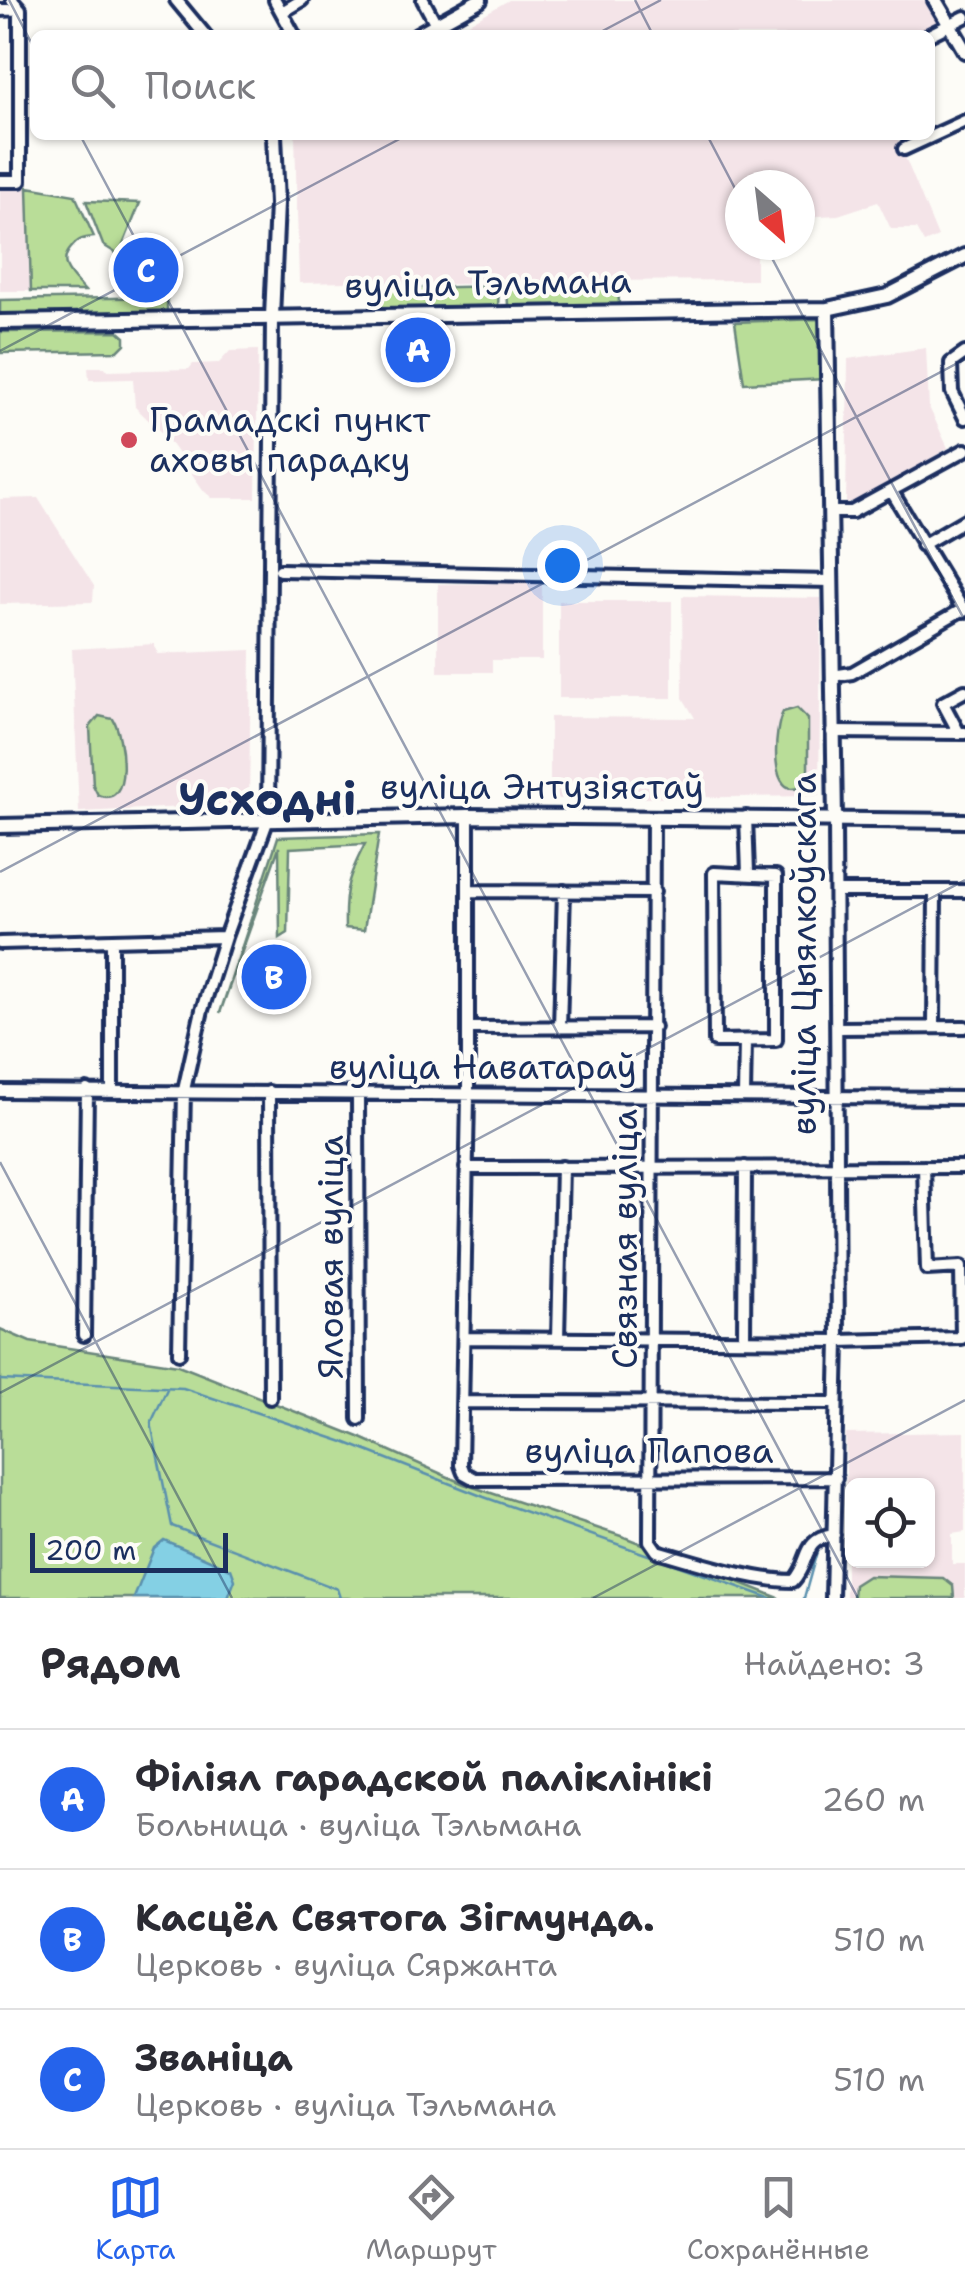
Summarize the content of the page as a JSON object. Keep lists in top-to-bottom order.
{
  "streets": {
    "main road": ["вуліца Тэльмана", "вуліца Энтузіястаў", "вуліца Цыялкоўскага"],
    "street": [
      "вуліца Наватараў",
      "Связная вуліца",
      "Яловая вуліца",
      "вуліца Папова"
    ]
  },
  "crossings": [
    ["вуліца Тэльмана", "вуліца Цыялкоўскага"],
    ["вуліца Энтузіястаў", "вуліца Цыялкоўскага"],
    ["вуліца Энтузіястаў", "Связная вуліца"],
    ["вуліца Цыялкоўскага", "вуліца Наватараў"],
    ["вуліца Цыялкоўскага", "Связная вуліца"],
    ["вуліца Цыялкоўскага", "вуліца Папова"],
    ["вуліца Наватараў", "Связная вуліца"],
    ["вуліца Наватараў", "Яловая вуліца"],
    ["Связная вуліца", "вуліца Папова"]
  ],
  "districts": ["Усходні"],
  "places": ["Грамадскі пункт аховы парадку"],
  "scale_bar": "200 m",
  "north": "bottom right",
  "page": {
    "search": "Поиск",
    "pins": ["C", "A", "B"],
    "scale": "200 m",
    "heading": ["Рядом", "Найдено: 3"],
    "list": [
      {
        "mark": "A",
        "name": "Філіял гарадской паліклінікі",
        "note": "Больница · вуліца Тэльмана",
        "value": "260 m"
      },
      {
        "mark": "B",
        "name": "Касцёл Святога Зігмунда.",
        "note": "Церковь · вуліца Сяржанта",
        "value": "510 m"
      },
      {
        "mark": "C",
        "name": "Званіца",
        "note": "Церковь · вуліца Тэльмана",
        "value": "510 m"
      }
    ],
    "nav": ["Карта", "Маршрут", "Сохранённые"]
  }
}
